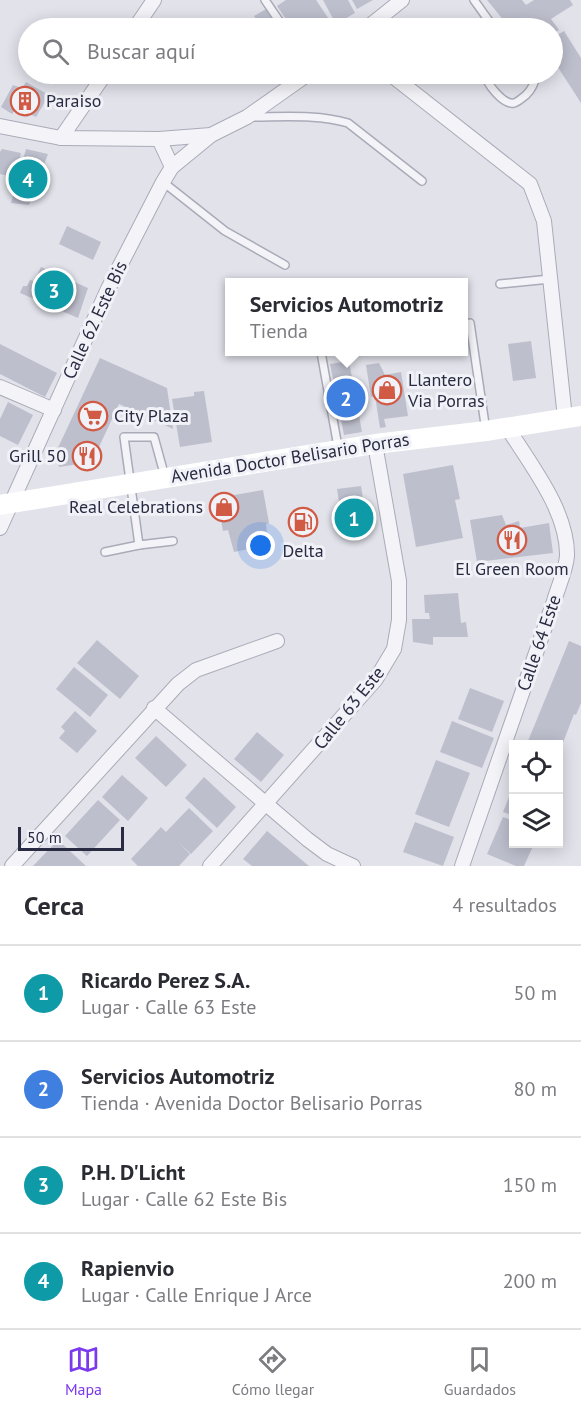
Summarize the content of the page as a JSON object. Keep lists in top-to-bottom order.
{
  "streets": {
    "street": [
      "Calle 62 Este Bis",
      "Avenida Doctor Belisario Porras",
      "Calle 64 Este",
      "Calle 63 Este"
    ]
  },
  "crossings": [
    ["Calle 62 Este Bis", "Avenida Doctor Belisario Porras"],
    ["Avenida Doctor Belisario Porras", "Calle 64 Este"],
    ["Avenida Doctor Belisario Porras", "Calle 63 Este"]
  ],
  "places": {
    "building": ["Paraiso"],
    "shop": ["Llantero Via Porras", "Real Celebrations"],
    "supermarket": ["City Plaza"],
    "restaurant": ["Grill 50", "El Green Room"],
    "fuel station": ["Delta"]
  },
  "scale_bar": "50 m",
  "page": {
    "search": "Buscar aquí",
    "pins": [
      "4",
      "3",
      "2",
      "1"
    ],
    "popup": ["Servicios Automotriz", "Tienda"],
    "scale": "50 m",
    "heading": ["Cerca", "4 resultados"],
    "list": [
      {
        "mark": "1",
        "name": "Ricardo Perez S.A.",
        "note": "Lugar · Calle 63 Este",
        "value": "50 m"
      },
      {
        "mark": "2",
        "name": "Servicios Automotriz",
        "note": "Tienda · Avenida Doctor Belisario Porras",
        "value": "80 m"
      },
      {
        "mark": "3",
        "name": "P.H. D'Licht",
        "note": "Lugar · Calle 62 Este Bis",
        "value": "150 m"
      },
      {
        "mark": "4",
        "name": "Rapienvio",
        "note": "Lugar · Calle Enrique J Arce",
        "value": "200 m"
      }
    ],
    "nav": ["Mapa", "Cómo llegar", "Guardados"]
  }
}
